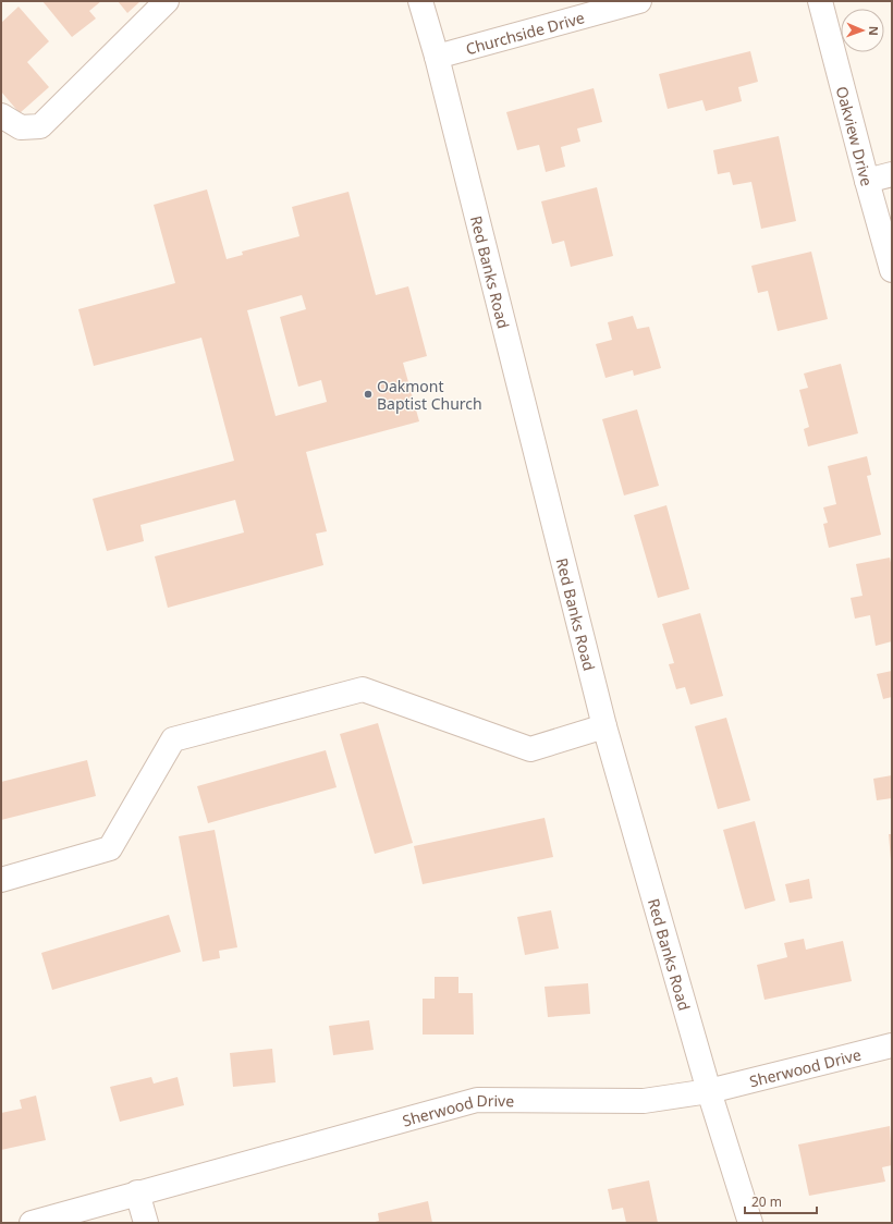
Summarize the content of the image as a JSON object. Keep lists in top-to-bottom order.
{
  "streets": {
    "street": [
      "Churchside Drive",
      "Oakview Drive",
      "Red Banks Road",
      "Sherwood Drive"
    ]
  },
  "crossings": [
    ["Churchside Drive", "Red Banks Road"],
    ["Red Banks Road", "Sherwood Drive"]
  ],
  "places": ["Oakmont Baptist Church"],
  "scale_bar": "20 m",
  "north": "right"
}
